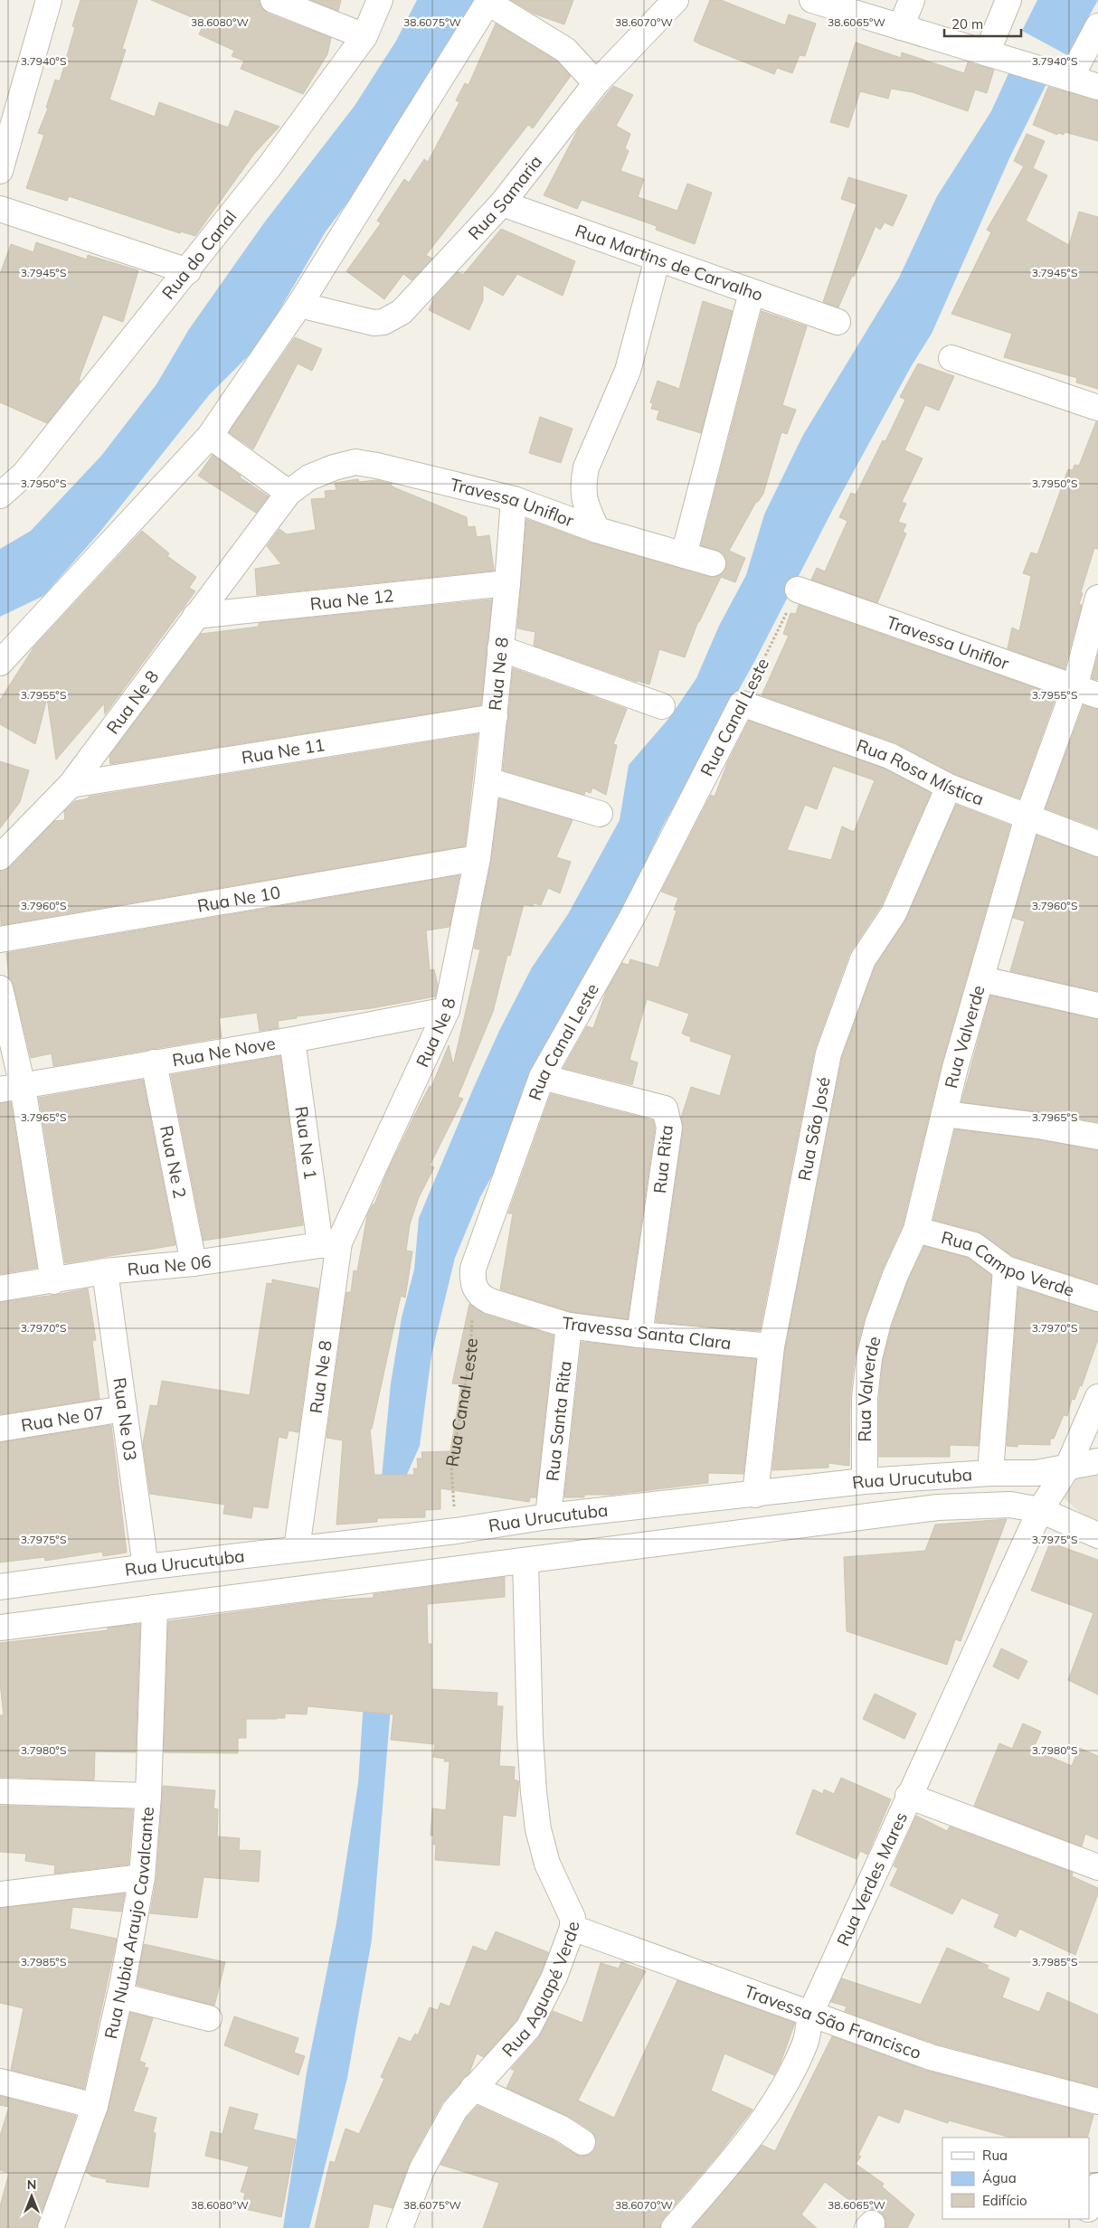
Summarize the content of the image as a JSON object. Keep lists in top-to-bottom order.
{
  "streets": {
    "street": [
      "Rua Samaria",
      "Rua do Canal",
      "Rua Martins de Carvalho",
      "Travessa Uniflor",
      "Rua Ne 12",
      "Rua Ne 8",
      "Rua Canal Leste",
      "Rua Ne 11",
      "Rua Rosa Mística",
      "Rua Ne 10",
      "Rua Valverde",
      "Rua Ne Nove",
      "Rua São José",
      "Rua Ne 1",
      "Rua Rita",
      "Rua Ne 2",
      "Rua Campo Verde",
      "Rua Ne 06",
      "Travessa Santa Clara",
      "Rua Ne 07",
      "Rua Ne 03",
      "Rua Santa Rita",
      "Rua Urucutuba",
      "Rua Verdes Mares",
      "Rua Nubia Araujo Cavalcante",
      "Rua Aguapé Verde",
      "Travessa São Francisco"
    ]
  },
  "crossings": [
    ["Rua Samaria", "Rua Martins de Carvalho"],
    ["Travessa Uniflor", "Rua Ne 8"],
    ["Travessa Uniflor", "Rua Canal Leste"],
    ["Travessa Uniflor", "Rua Valverde"],
    ["Rua Ne 12", "Rua Ne 8"],
    ["Rua Ne 8", "Rua Ne 11"],
    ["Rua Ne 8", "Rua Ne 10"],
    ["Rua Ne 8", "Rua Ne Nove"],
    ["Rua Ne 8", "Rua Ne 1"],
    ["Rua Ne 8", "Rua Ne 06"],
    ["Rua Ne 8", "Rua Urucutuba"],
    ["Rua Canal Leste", "Rua Rosa Mística"],
    ["Rua Canal Leste", "Rua Rita"],
    ["Rua Canal Leste", "Travessa Santa Clara"],
    ["Rua Canal Leste", "Rua Urucutuba"],
    ["Rua Rosa Mística", "Rua Valverde"],
    ["Rua Rosa Mística", "Rua São José"],
    ["Rua Valverde", "Rua Campo Verde"],
    ["Rua Valverde", "Rua Urucutuba"],
    ["Rua Ne Nove", "Rua Ne 1"],
    ["Rua Ne Nove", "Rua Ne 2"],
    ["Rua São José", "Travessa Santa Clara"],
    ["Rua São José", "Rua Urucutuba"],
    ["Rua Ne 1", "Rua Ne 06"],
    ["Rua Rita", "Travessa Santa Clara"],
    ["Rua Ne 2", "Rua Ne 06"],
    ["Rua Ne 06", "Rua Ne 03"],
    ["Travessa Santa Clara", "Rua Santa Rita"],
    ["Rua Ne 07", "Rua Ne 03"],
    ["Rua Ne 03", "Rua Urucutuba"],
    ["Rua Santa Rita", "Rua Urucutuba"],
    ["Rua Urucutuba", "Rua Verdes Mares"],
    ["Rua Urucutuba", "Rua Nubia Araujo Cavalcante"],
    ["Rua Urucutuba", "Rua Aguapé Verde"],
    ["Rua Verdes Mares", "Travessa São Francisco"],
    ["Rua Aguapé Verde", "Travessa São Francisco"]
  ],
  "legend": ["Rua", "Água", "Edifício"],
  "scale_bar": "20 m",
  "north": "top",
  "coordinates": [
    "38.6080°W",
    "38.6075°W",
    "38.6070°W",
    "38.6065°W",
    "3.7940°S",
    "3.7945°S",
    "3.7950°S",
    "3.7955°S",
    "3.7960°S",
    "3.7965°S",
    "3.7970°S",
    "3.7975°S",
    "3.7980°S",
    "3.7985°S"
  ]
}
